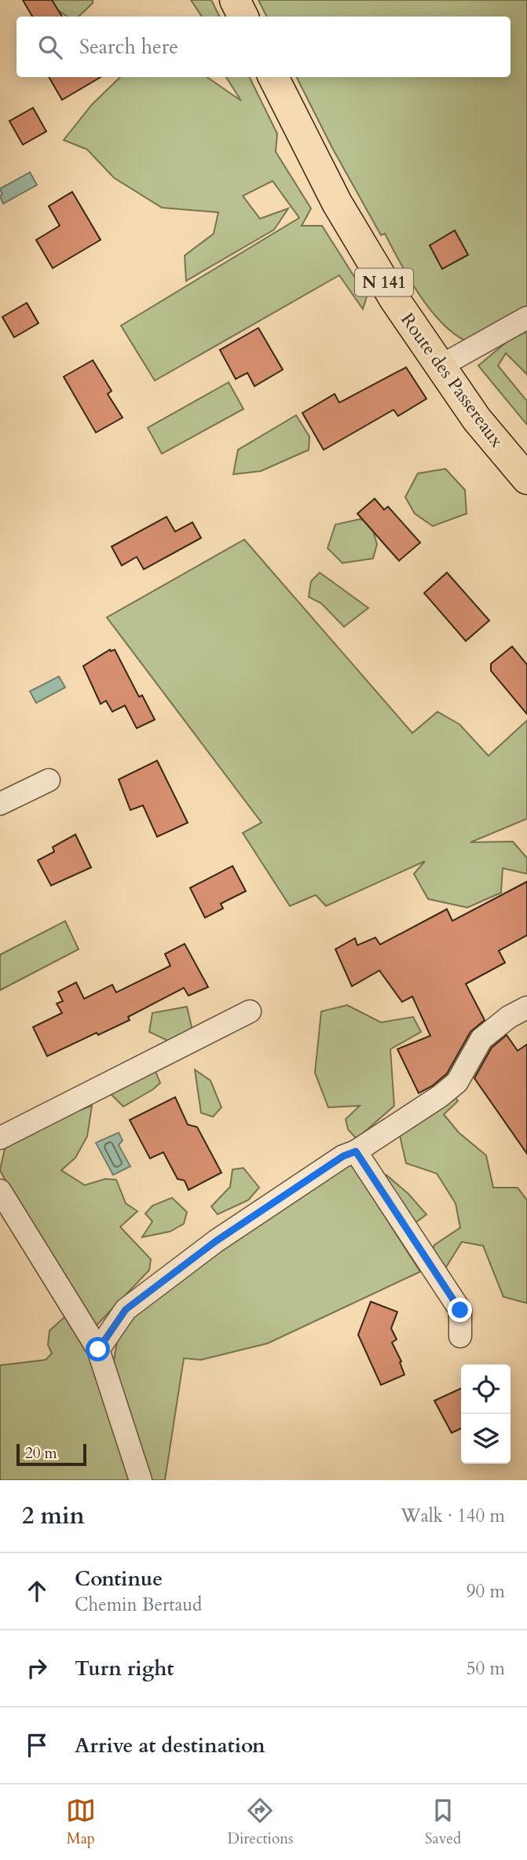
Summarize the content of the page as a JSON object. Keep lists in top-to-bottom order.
{
  "streets": {
    "main road": ["N 141", "Route des Passereaux"]
  },
  "scale_bar": "20 m",
  "page": {
    "search": "Search here",
    "scale": "20 m",
    "heading": ["2 min", "Walk · 140 m"],
    "list": [
      ["Continue", "Chemin Bertaud", "90 m"],
      ["Turn right", "50 m"],
      "Arrive at destination"
    ],
    "nav": ["Map", "Directions", "Saved"]
  }
}
